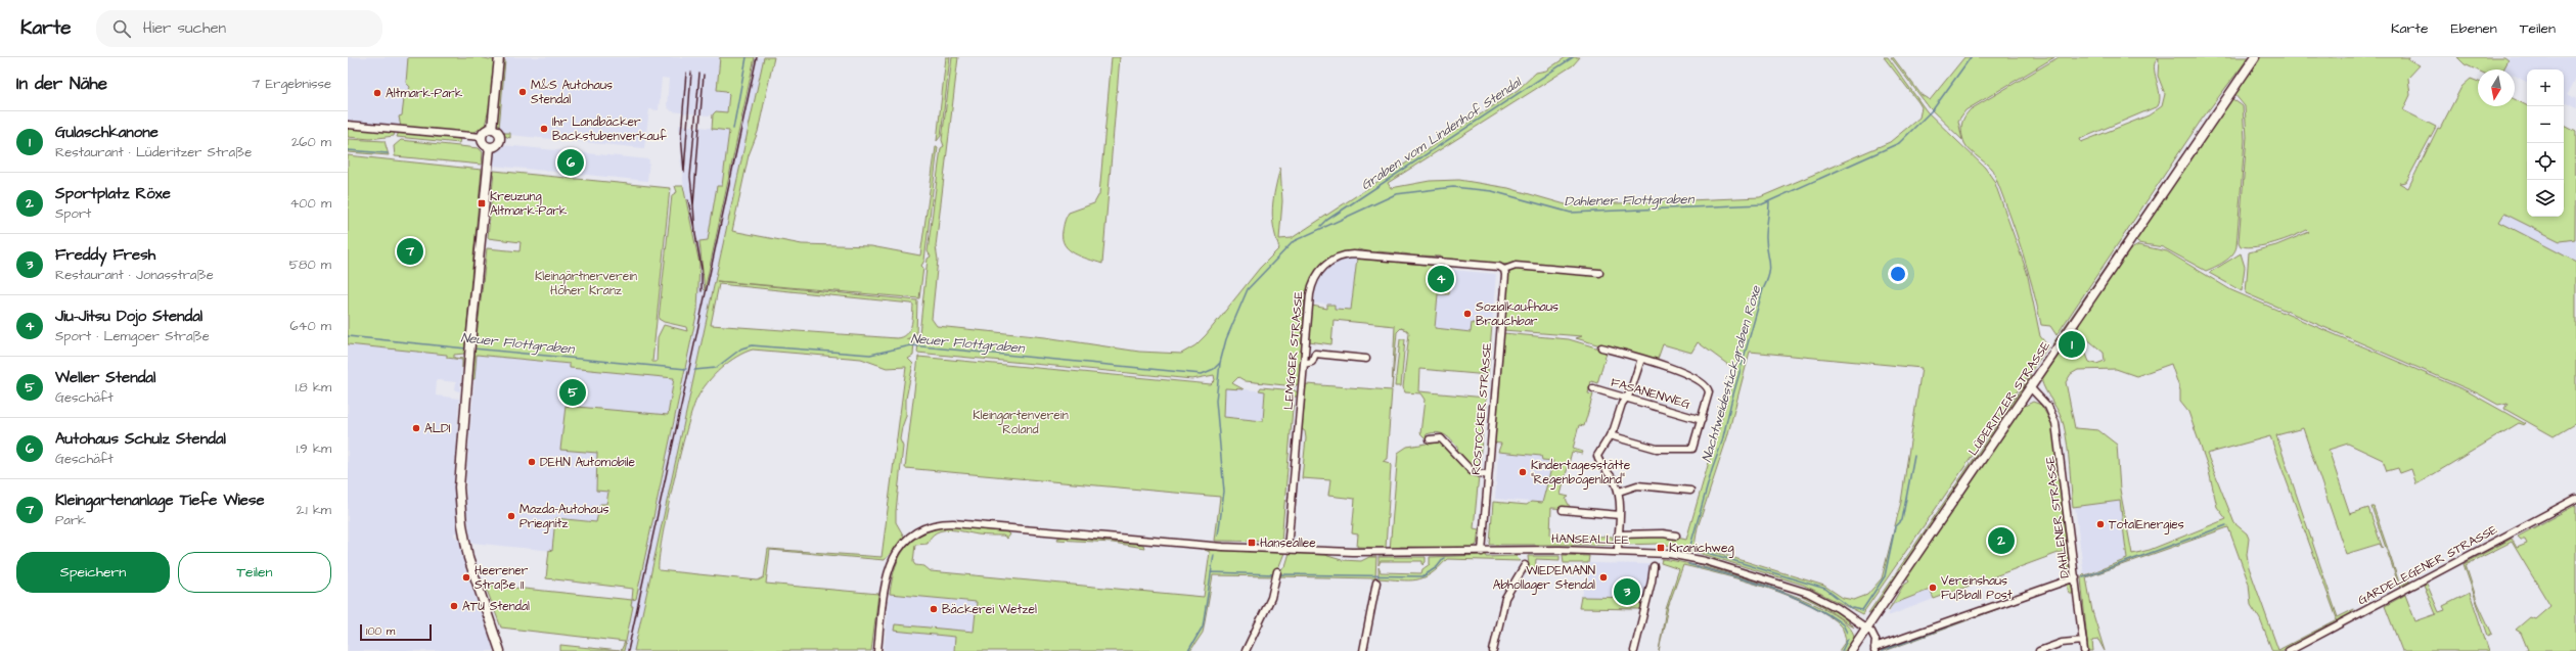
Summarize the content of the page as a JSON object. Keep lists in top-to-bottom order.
{
  "streets": {
    "main road": ["LÜDERITZER STRASSE"],
    "street": [
      "LEMGOER STRASSE",
      "FASANENWEG",
      "ROSTOCKER STRASSE",
      "DAHLENER STRASSE",
      "HANSEALLEE",
      "GARDELEGENER STRASSE"
    ]
  },
  "crossings": [
    ["LEMGOER STRASSE", "ROSTOCKER STRASSE"],
    ["LEMGOER STRASSE", "HANSEALLEE"],
    ["LÜDERITZER STRASSE", "DAHLENER STRASSE"],
    ["LÜDERITZER STRASSE", "HANSEALLEE"],
    ["ROSTOCKER STRASSE", "HANSEALLEE"]
  ],
  "water": [
    "Graben vom Lindenhof Stendal",
    "Dahlener Flottgraben",
    "Neuer Flottgraben",
    "Nachtweidestückgraben Röxe"
  ],
  "parks": ["Kleingärtnerverein Hoher Kranz", "Kleingartenverein Roland"],
  "places": {
    "other": [
      "M&S Autohaus Stendal",
      "Altmark-Park",
      "Ihr Landbäcker Backstubenverkauf",
      "Sozialkaufhaus Brauchbar",
      "ALDI",
      "DEHN Automobile",
      "Kindertagesstätte \"Regenbogenland\"",
      "Mazda-Autohaus Priegnitz",
      "TotalEnergies",
      "Heerener Straße 11",
      "WIEDEMANN Abhollager Stendal",
      "Vereinshaus Fußball Post",
      "ATU Stendal",
      "Bäckerei Wetzel"
    ],
    "transit": ["Kreuzung Altmark-Park", "Hanseallee", "Kranichweg"]
  },
  "scale_bar": "100 m",
  "north": "bottom",
  "page": {
    "header": "Karte",
    "search": "Hier suchen",
    "nav": ["Karte", "Ebenen", "Teilen"],
    "heading": ["In der Nähe", "7 Ergebnisse"],
    "map_buttons": ["+", "−"],
    "list": [
      {
        "mark": "1",
        "name": "Gulaschkanone",
        "note": "Restaurant · Lüderitzer Straße",
        "value": "260 m"
      },
      {
        "mark": "2",
        "name": "Sportplatz Röxe",
        "note": "Sport",
        "value": "400 m"
      },
      {
        "mark": "3",
        "name": "Freddy Fresh",
        "note": "Restaurant · Jonasstraße",
        "value": "580 m"
      },
      {
        "mark": "4",
        "name": "Jiu-Jitsu Dojo Stendal",
        "note": "Sport · Lemgoer Straße",
        "value": "640 m"
      },
      {
        "mark": "5",
        "name": "Weller Stendal",
        "note": "Geschäft",
        "value": "1.8 km"
      },
      {
        "mark": "6",
        "name": "Autohaus Schulz Stendal",
        "note": "Geschäft",
        "value": "1.9 km"
      },
      {
        "mark": "7",
        "name": "Kleingartenanlage Tiefe Wiese",
        "note": "Park",
        "value": "2.1 km"
      }
    ],
    "pins": [
      "6",
      "7",
      "4",
      "1",
      "5",
      "2",
      "3"
    ],
    "buttons": ["Speichern", "Teilen"],
    "scale": "100 m"
  }
}
